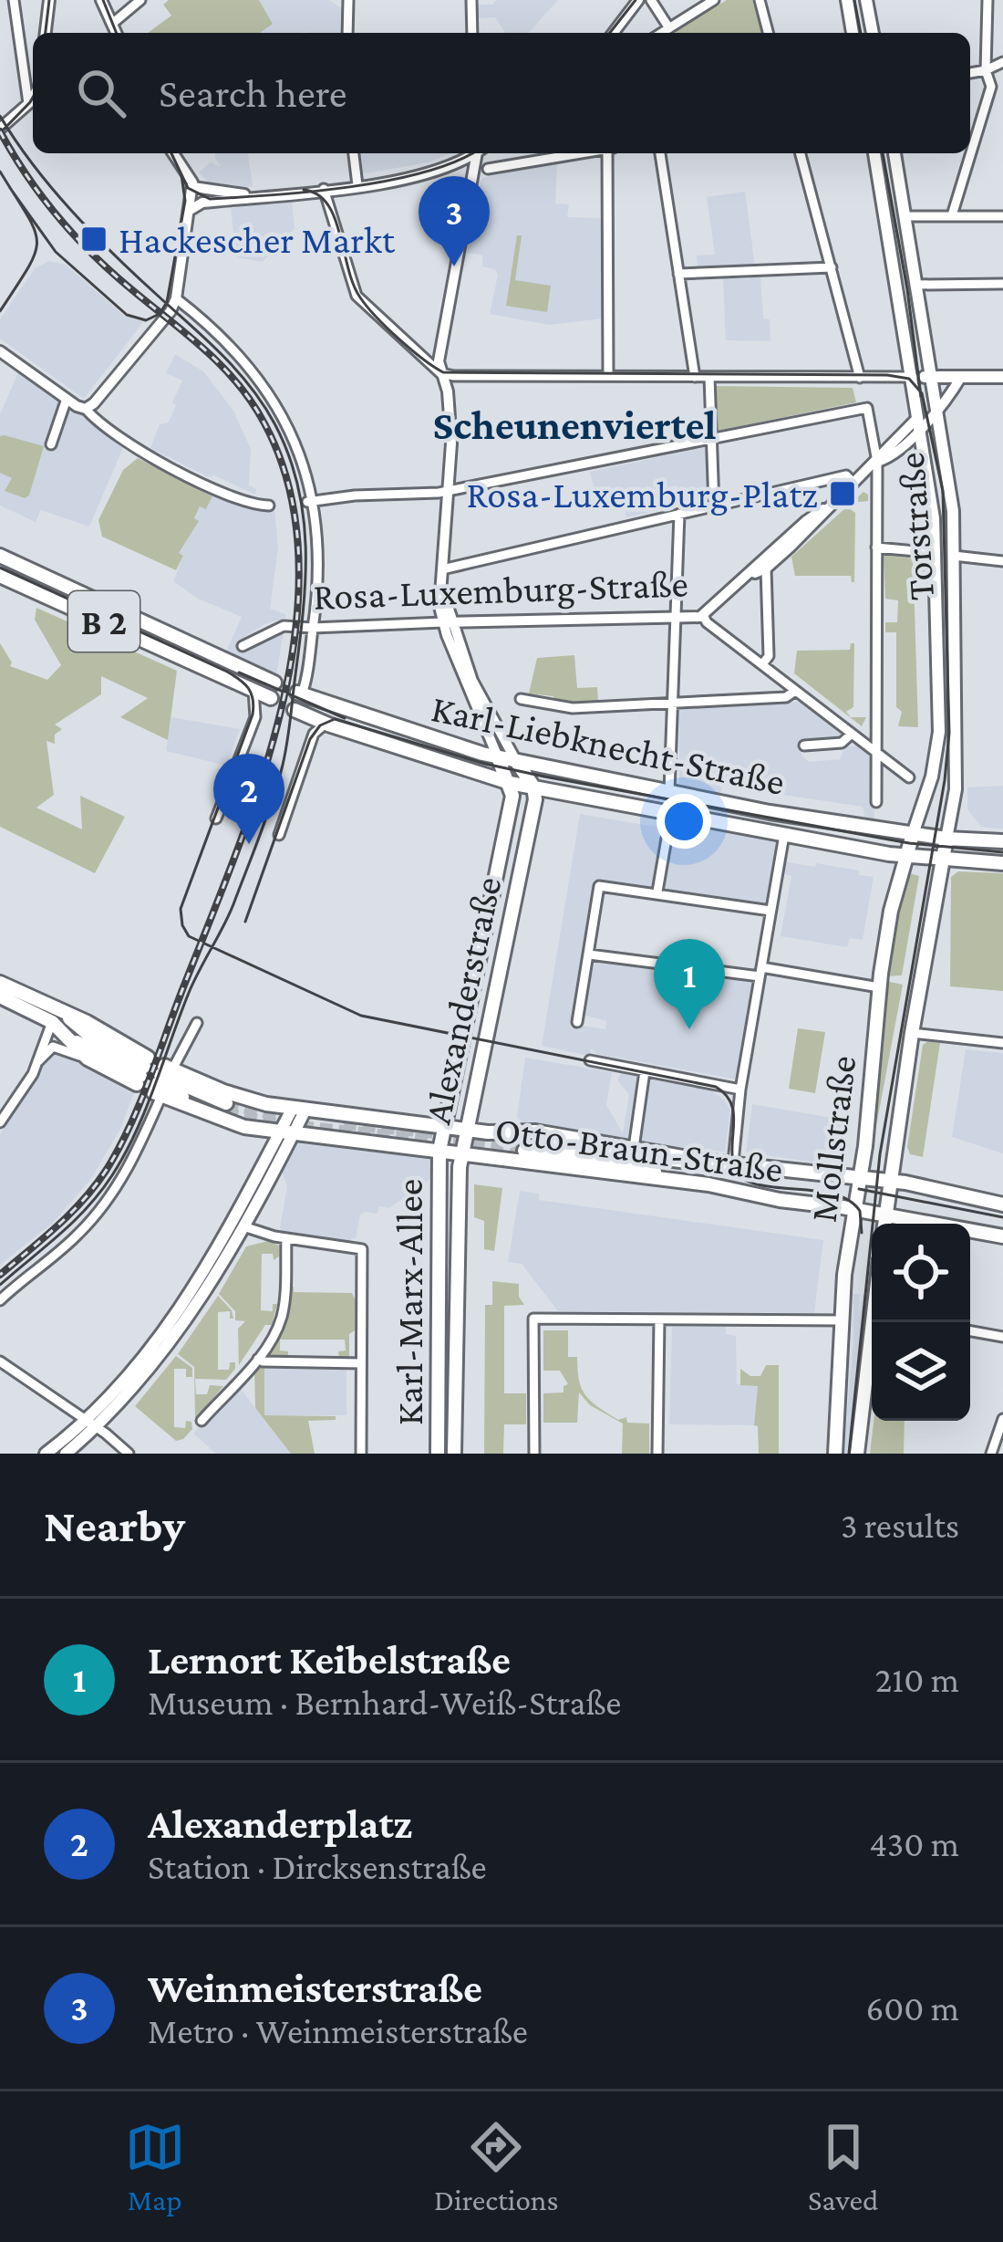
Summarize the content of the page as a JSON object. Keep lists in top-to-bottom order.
{
  "streets": {
    "main road": [
      "Torstraße",
      "B 2",
      "Karl-Liebknecht-Straße",
      "Alexanderstraße",
      "Mollstraße",
      "Otto-Braun-Straße",
      "Karl-Marx-Allee"
    ],
    "street": ["Rosa-Luxemburg-Straße"]
  },
  "crossings": [
    ["Torstraße", "Rosa-Luxemburg-Straße"],
    ["Torstraße", "Karl-Liebknecht-Straße"],
    ["Torstraße", "Mollstraße"],
    ["Karl-Liebknecht-Straße", "Alexanderstraße"],
    ["Karl-Liebknecht-Straße", "Mollstraße"],
    ["Alexanderstraße", "Otto-Braun-Straße"],
    ["Alexanderstraße", "Karl-Marx-Allee"],
    ["Mollstraße", "Otto-Braun-Straße"],
    ["Otto-Braun-Straße", "Karl-Marx-Allee"]
  ],
  "districts": ["Scheunenviertel"],
  "places": {
    "transit": ["Hackescher Markt", "Rosa-Luxemburg-Platz"]
  },
  "page": {
    "search": "Search here",
    "pins": ["3", "2", "1"],
    "heading": ["Nearby", "3 results"],
    "list": [
      {
        "mark": "1",
        "name": "Lernort Keibelstraße",
        "note": "Museum · Bernhard-Weiß-Straße",
        "value": "210 m"
      },
      {
        "mark": "2",
        "name": "Alexanderplatz",
        "note": "Station · Dircksenstraße",
        "value": "430 m"
      },
      {
        "mark": "3",
        "name": "Weinmeisterstraße",
        "note": "Metro · Weinmeisterstraße",
        "value": "600 m"
      }
    ],
    "nav": ["Map", "Directions", "Saved"]
  }
}
